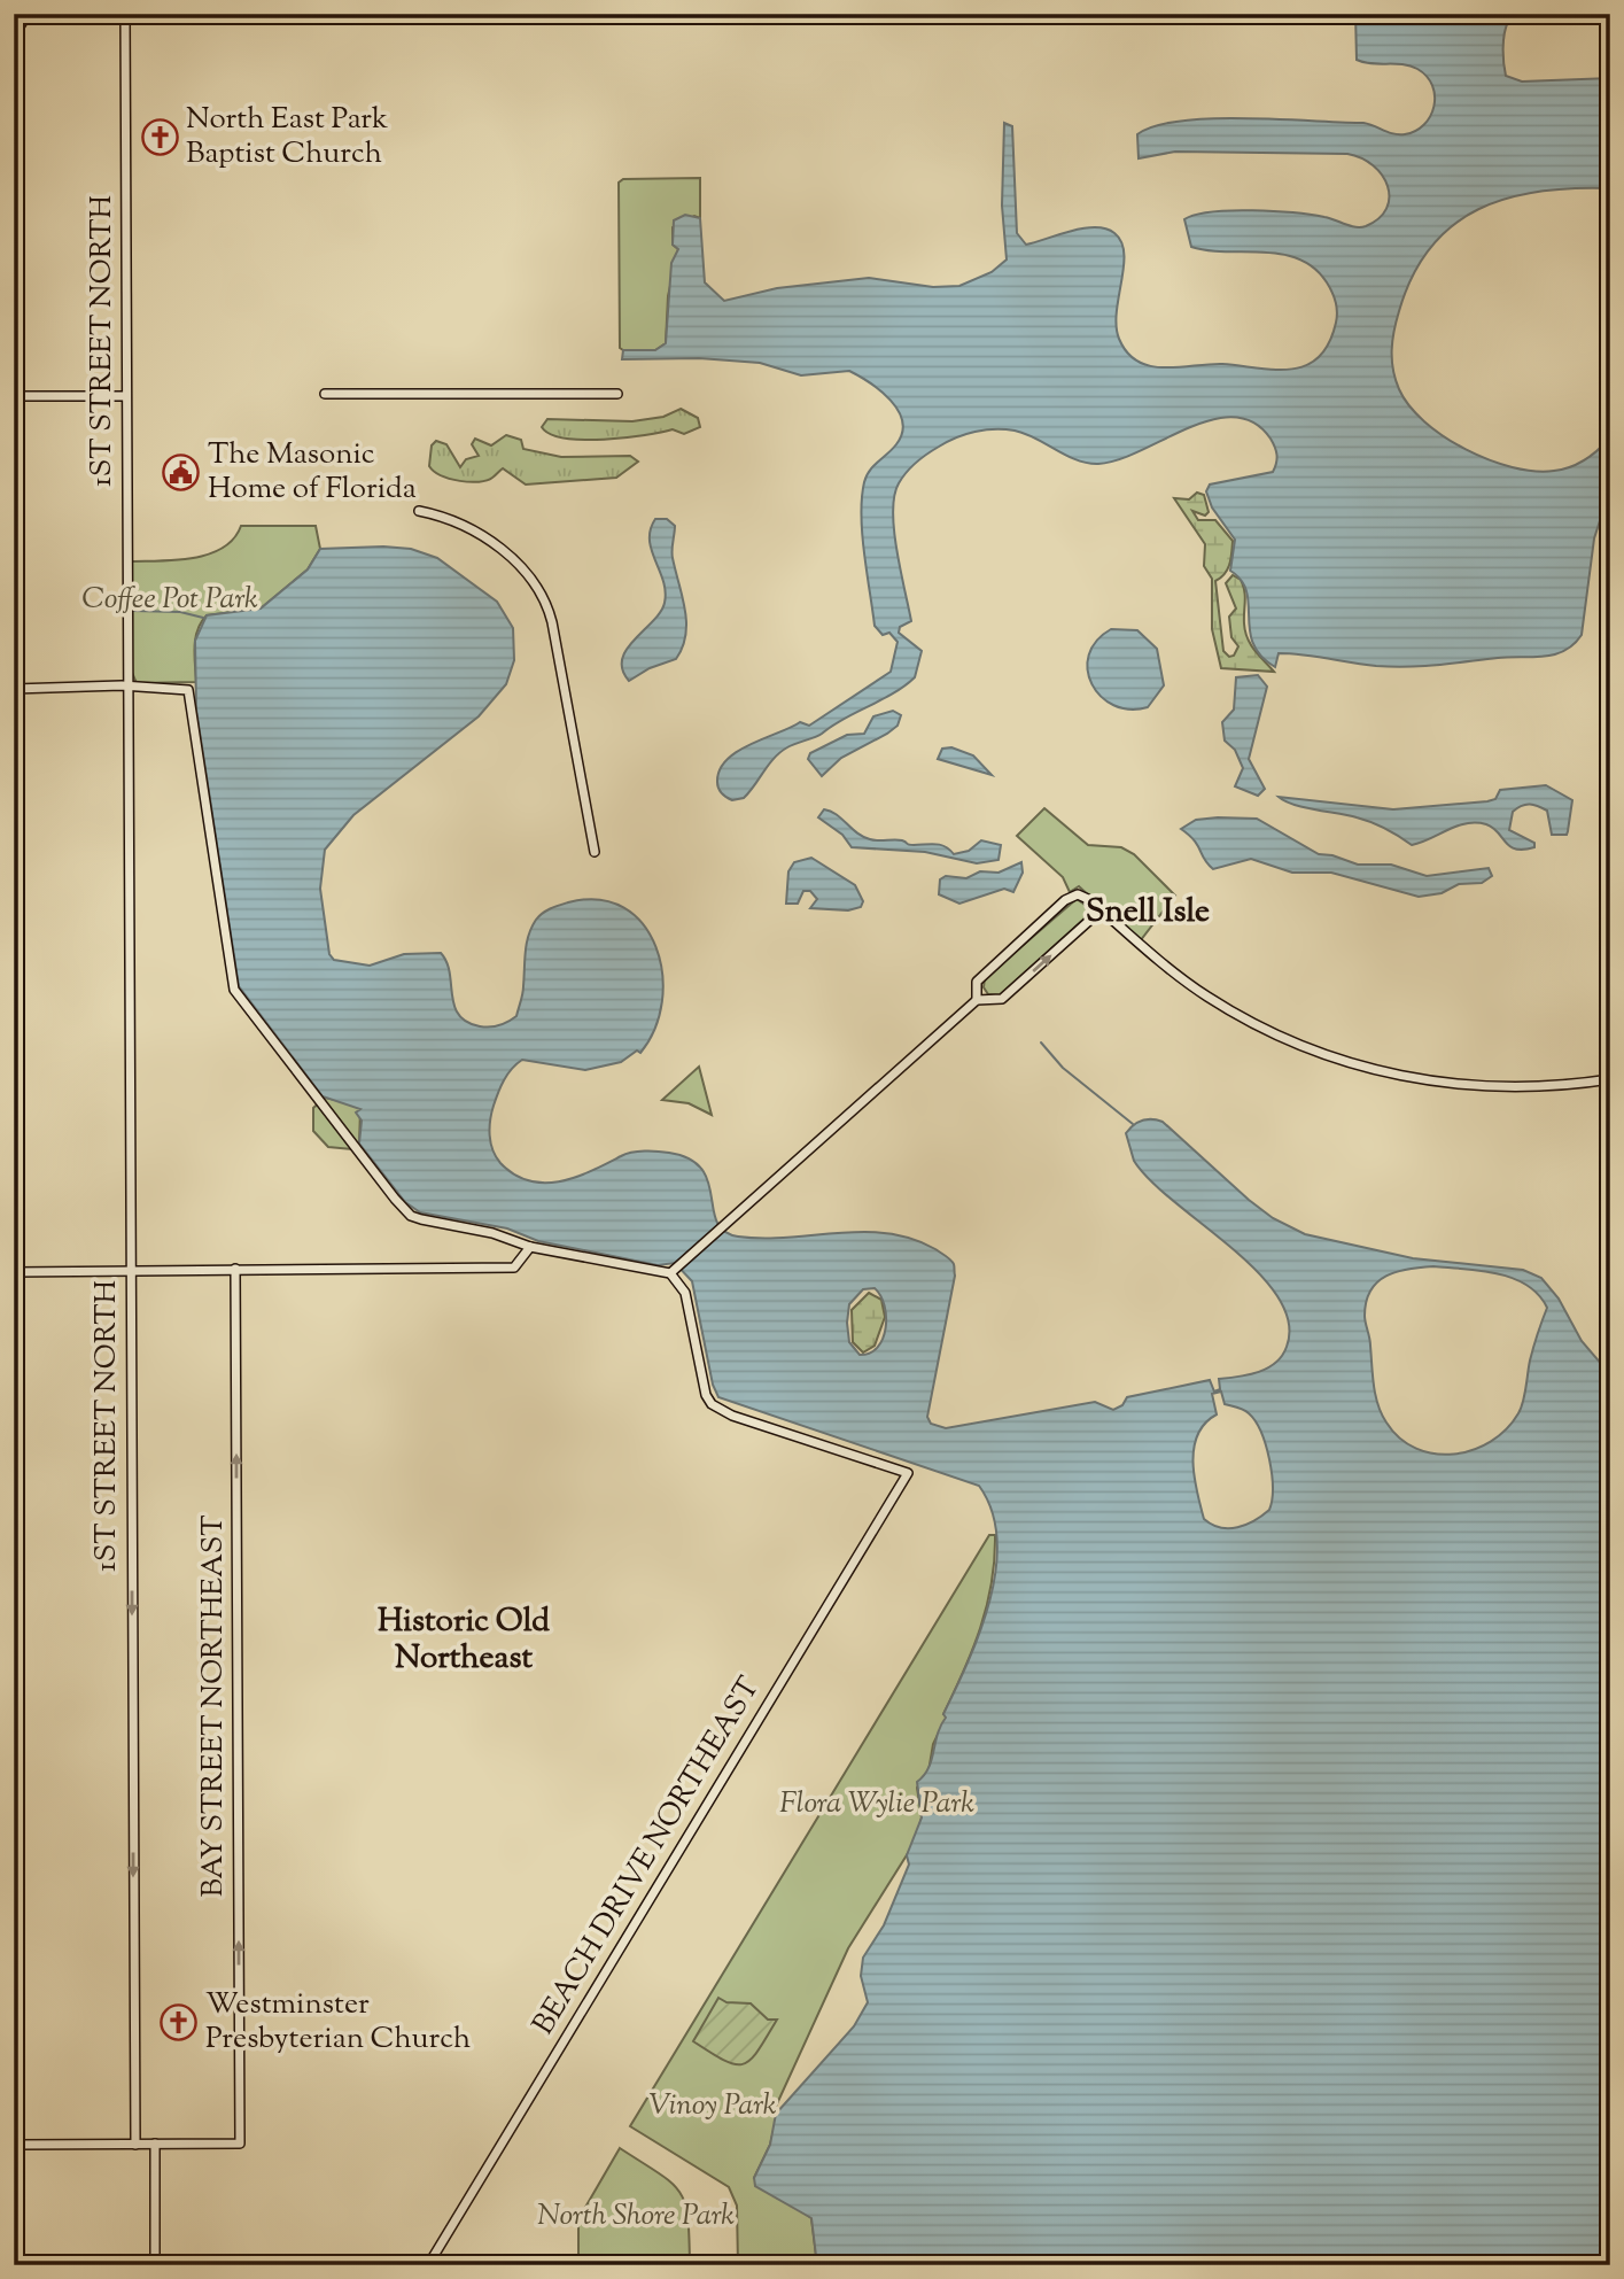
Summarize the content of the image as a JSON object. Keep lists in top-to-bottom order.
{
  "streets": {
    "street": ["1ST STREET NORTH", "BAY STREET NORTHEAST", "BEACH DRIVE NORTHEAST"]
  },
  "one_way": ["1ST STREET NORTH", "BAY STREET NORTHEAST"],
  "districts": ["Snell Isle", "Historic Old Northeast"],
  "parks": [
    "Coffee Pot Park",
    "Flora Wylie Park",
    "Vinoy Park",
    "North Shore Park"
  ],
  "places": {
    "church": ["North East Park Baptist Church", "Westminster Presbyterian Church"],
    "public building": ["The Masonic Home of Florida"]
  }
}
